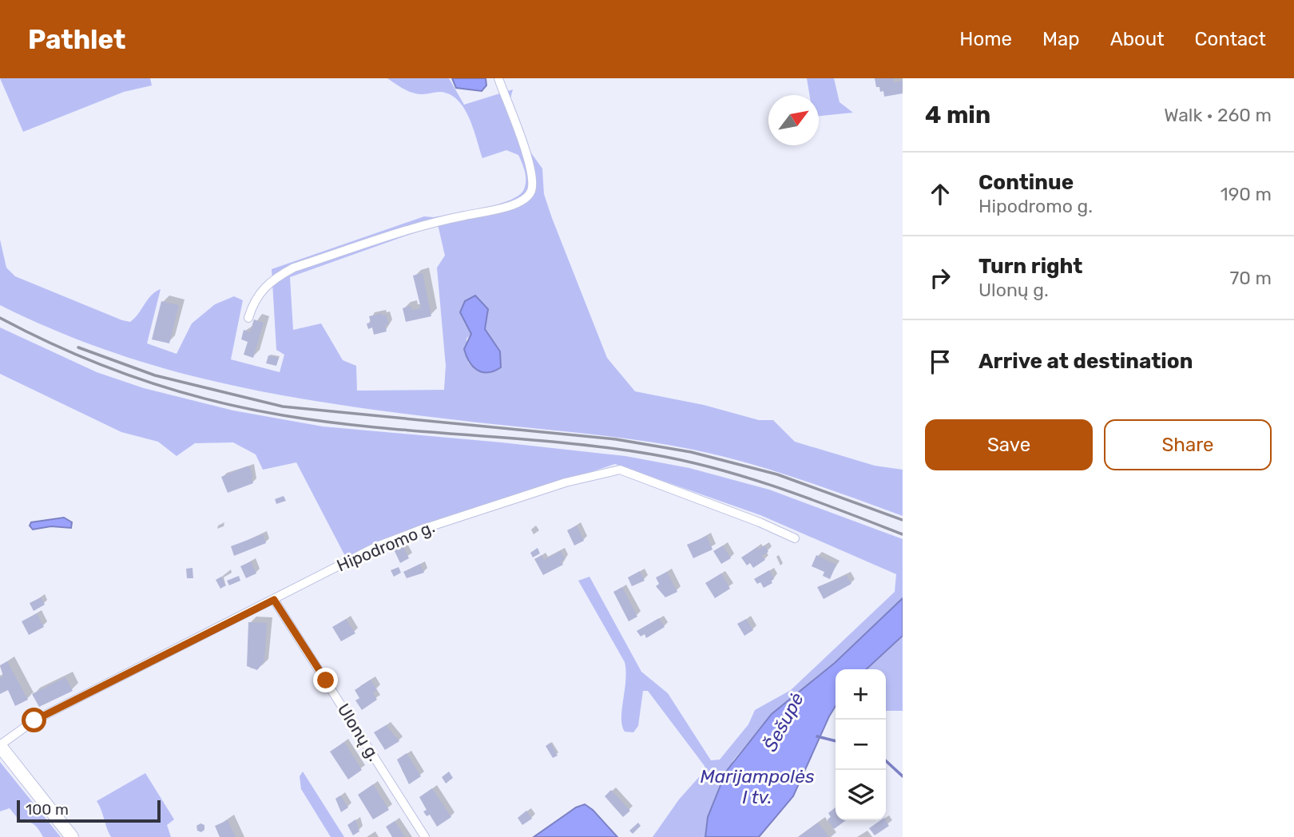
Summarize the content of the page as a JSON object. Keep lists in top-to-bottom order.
{
  "streets": {
    "street": ["Hipodromo g.", "Ulonų g."]
  },
  "crossings": [
    ["Hipodromo g.", "Ulonų g."]
  ],
  "water": ["Šešupė", "Marijampolės I tv."],
  "scale_bar": "100 m",
  "north": "top right",
  "page": {
    "header": "Pathlet",
    "nav": [
      "Home",
      "Map",
      "About",
      "Contact"
    ],
    "heading": ["4 min", "Walk · 260 m"],
    "list": [
      ["Continue", "Hipodromo g.", "190 m"],
      ["Turn right", "Ulonų g.", "70 m"],
      "Arrive at destination"
    ],
    "buttons": ["Save", "Share"],
    "map_buttons": ["+", "−"],
    "scale": "100 m"
  }
}
